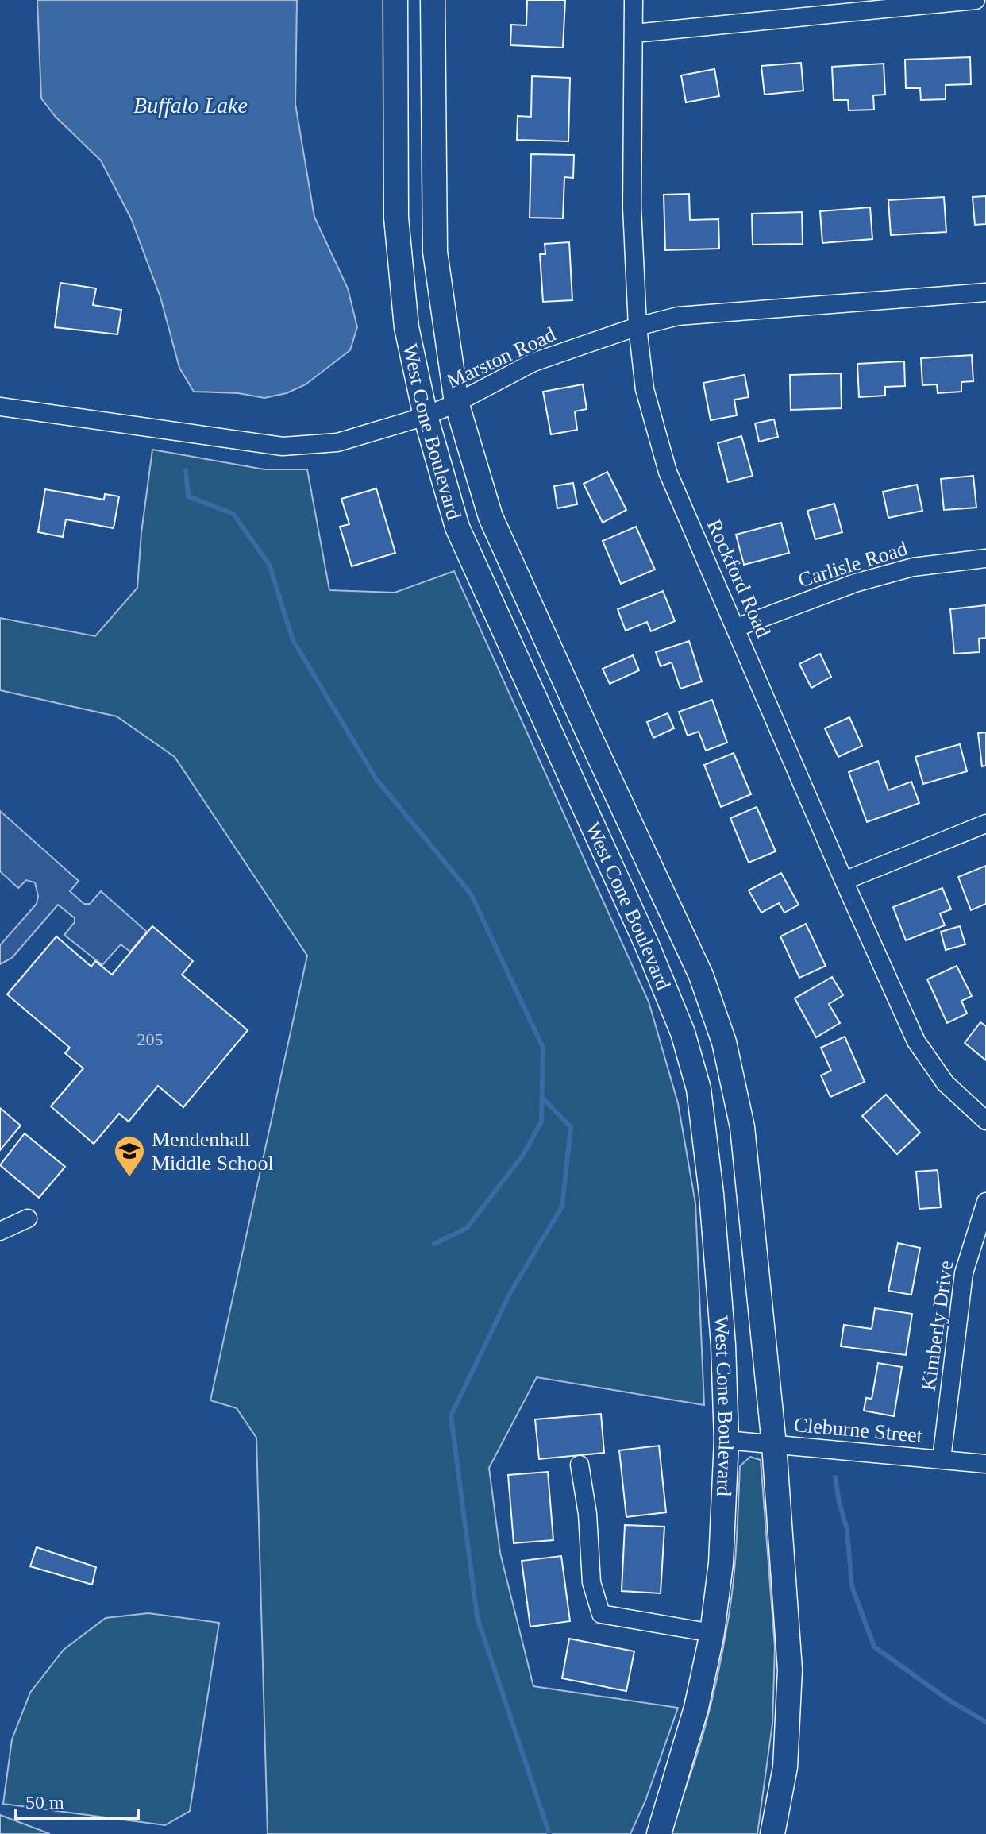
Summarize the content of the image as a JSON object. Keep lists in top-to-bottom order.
{
  "streets": {
    "main road": ["West Cone Boulevard"],
    "street": [
      "Marston Road",
      "Carlisle Road",
      "Rockford Road",
      "Kimberly Drive",
      "Cleburne Street"
    ]
  },
  "crossings": [
    ["Marston Road", "West Cone Boulevard"],
    ["Marston Road", "Rockford Road"],
    ["West Cone Boulevard", "Cleburne Street"],
    ["Carlisle Road", "Rockford Road"],
    ["Kimberly Drive", "Cleburne Street"]
  ],
  "water": ["Buffalo Lake"],
  "places": {
    "school or university": ["Mendenhall Middle School"]
  },
  "house_numbers": ["205"],
  "scale_bar": "50 m"
}
